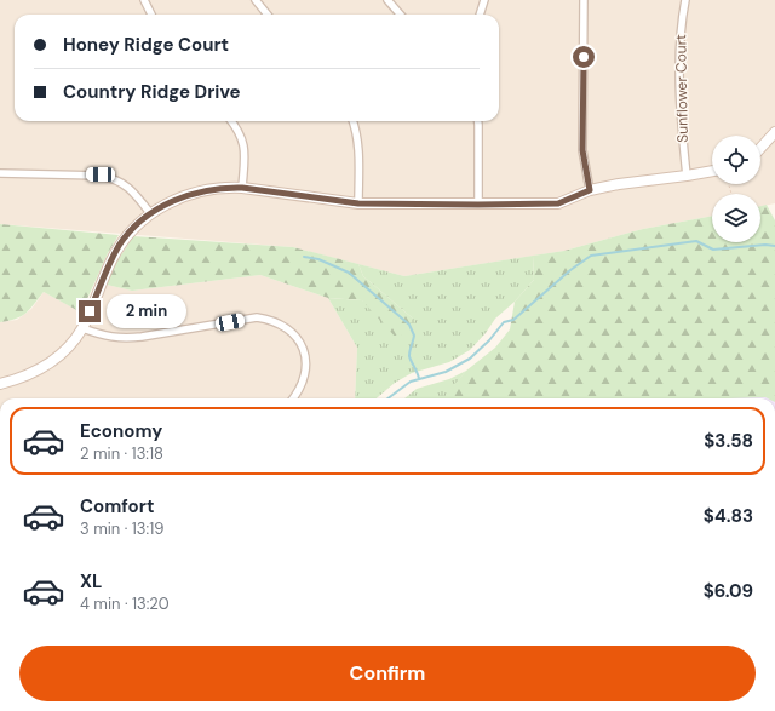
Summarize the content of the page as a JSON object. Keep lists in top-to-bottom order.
{
  "streets": {
    "street": ["Sunflower Court"]
  },
  "page": {
    "banner": ["Honey Ridge Court", "Country Ridge Drive"],
    "bubble": "2 min",
    "list": [
      {
        "name": "Economy",
        "note": "2 min · 13:18",
        "value": "$3.58"
      },
      {
        "name": "Comfort",
        "note": "3 min · 13:19",
        "value": "$4.83"
      },
      {
        "name": "XL",
        "note": "4 min · 13:20",
        "value": "$6.09"
      }
    ],
    "buttons": "Confirm"
  }
}
